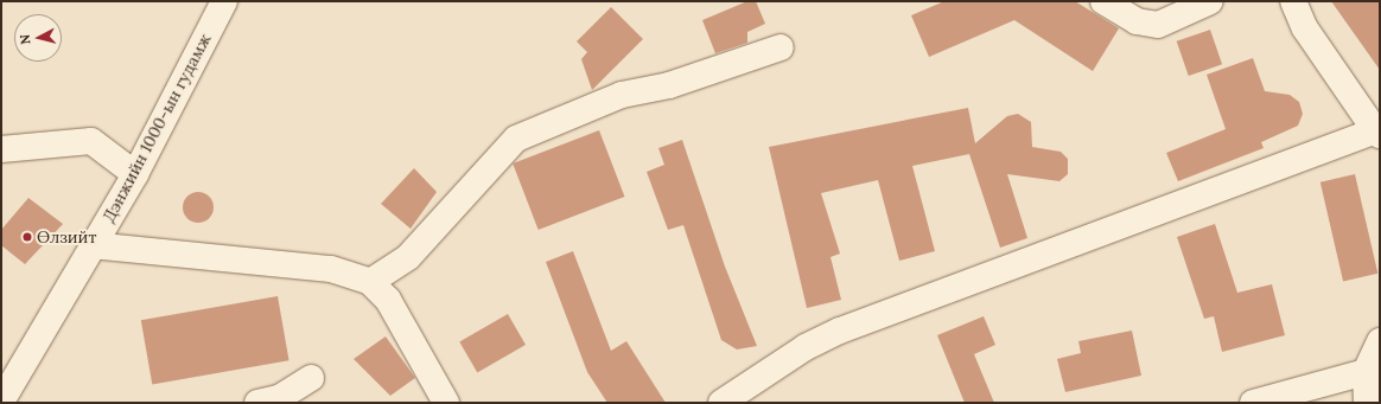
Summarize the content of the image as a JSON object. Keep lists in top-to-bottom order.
{
  "streets": {
    "street": ["Дэнжийн 1000-ын гудамж"]
  },
  "places": ["Өлзийт"],
  "north": "left"
}
